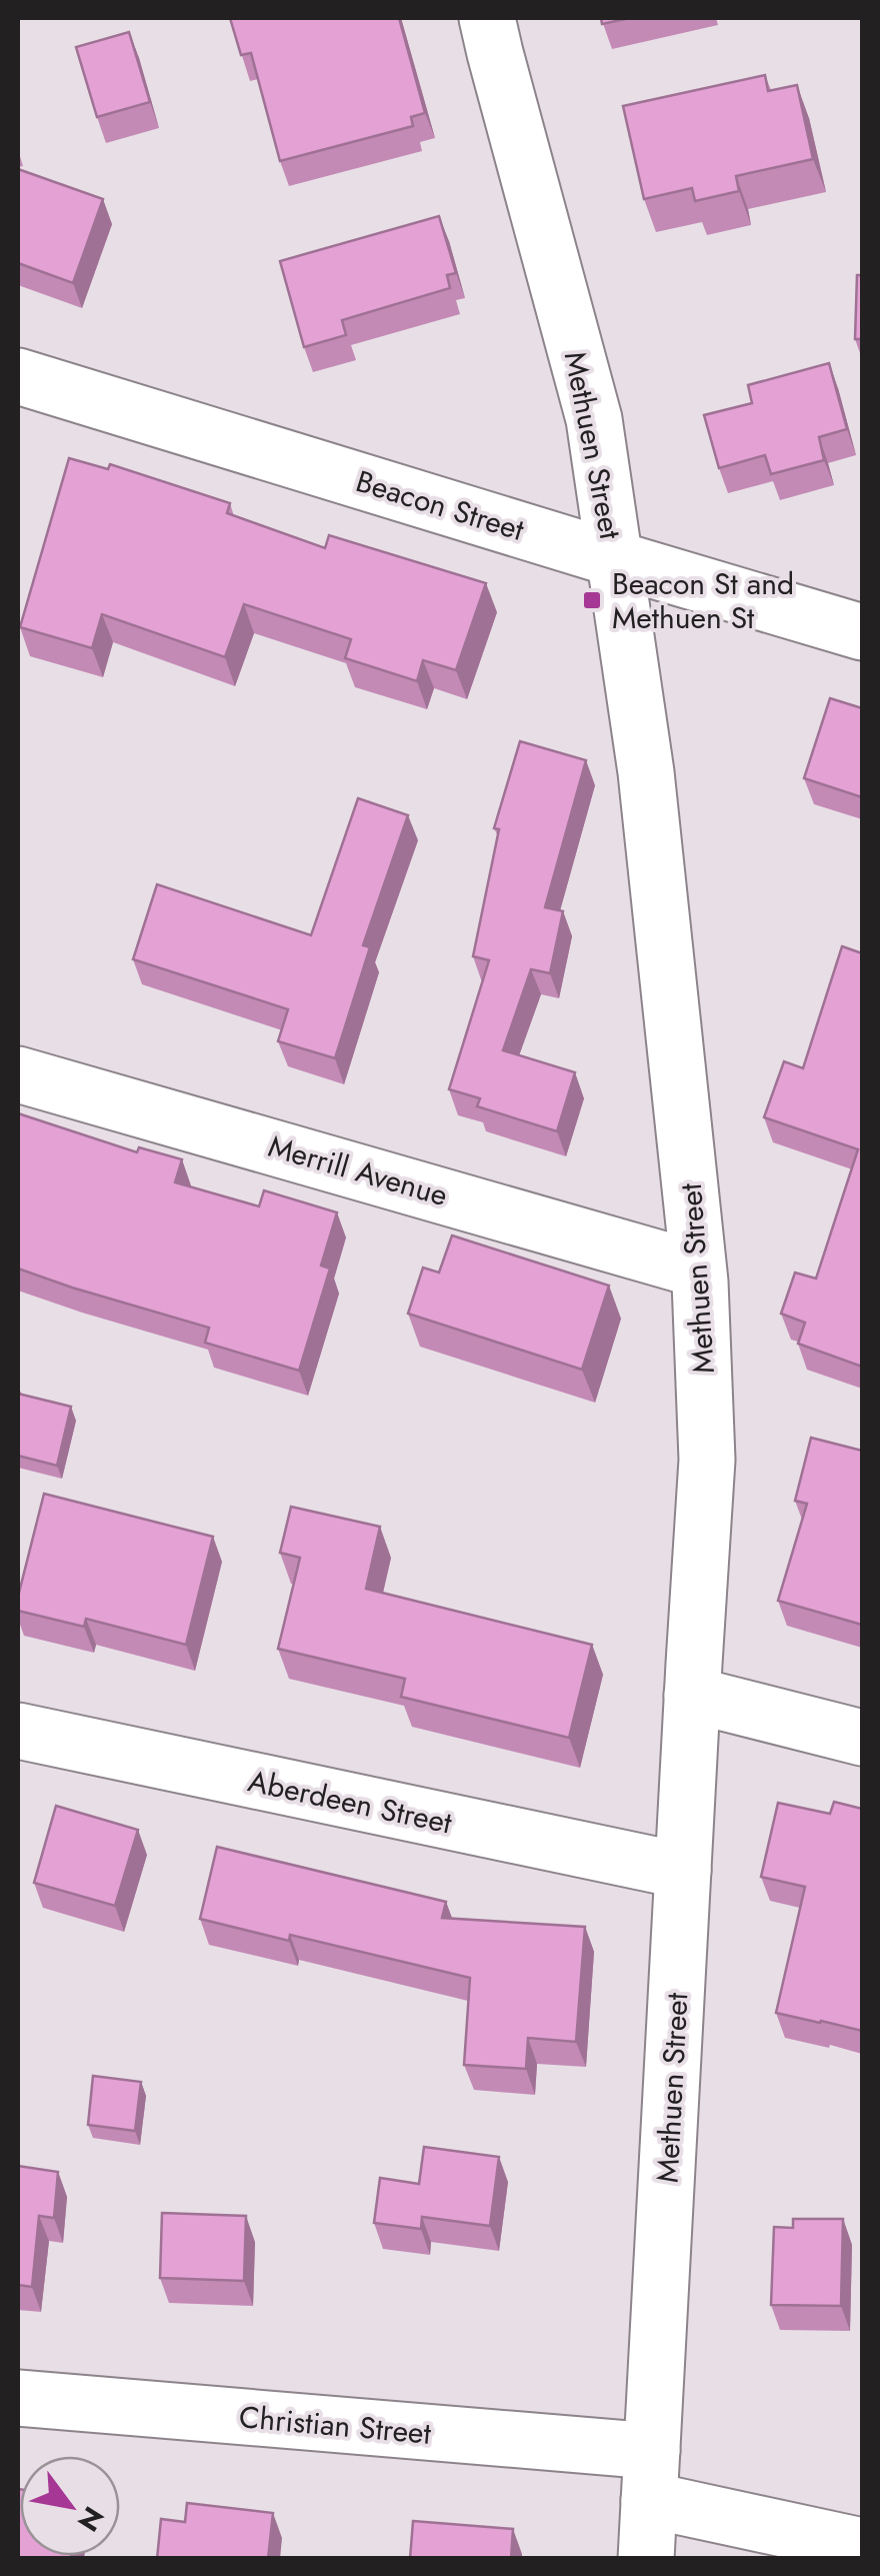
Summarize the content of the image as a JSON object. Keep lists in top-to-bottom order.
{
  "streets": {
    "street": [
      "Methuen Street",
      "Beacon Street",
      "Merrill Avenue",
      "Aberdeen Street",
      "Christian Street"
    ]
  },
  "crossings": [
    ["Methuen Street", "Beacon Street"],
    ["Methuen Street", "Merrill Avenue"],
    ["Methuen Street", "Aberdeen Street"],
    ["Methuen Street", "Christian Street"]
  ],
  "places": {
    "transit": ["Beacon St and Methuen St"]
  },
  "north": "bottom right"
}
